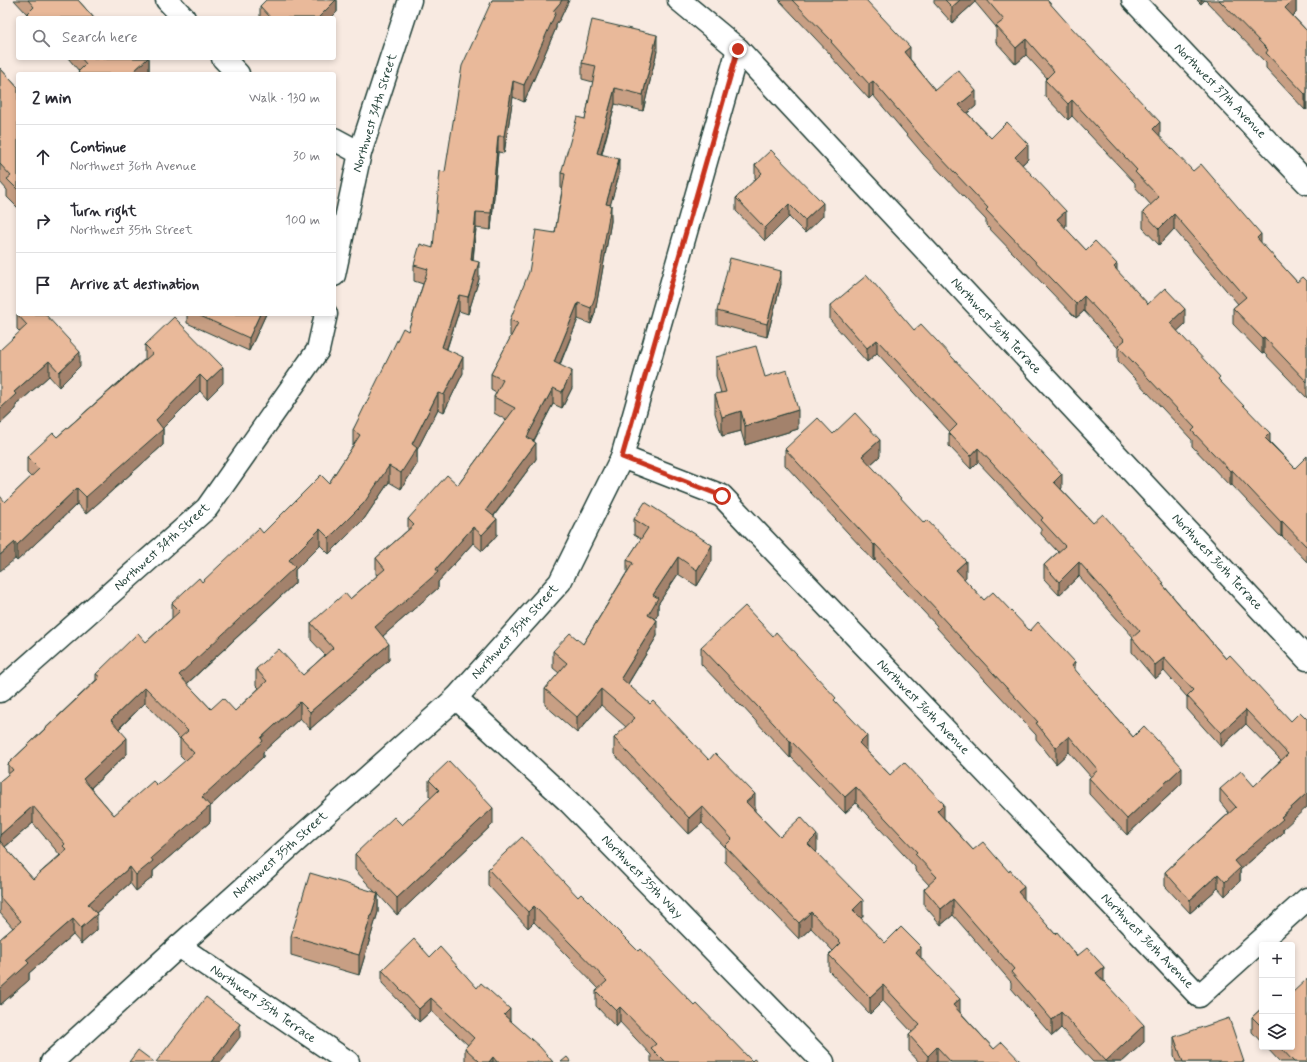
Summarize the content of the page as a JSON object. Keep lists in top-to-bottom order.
{
  "streets": {
    "street": [
      "Northwest 37th Avenue",
      "Northwest 34th Street",
      "Northwest 36th Terrace",
      "Northwest 35th Street",
      "Northwest 36th Avenue",
      "Northwest 35th Way",
      "Northwest 35th Terrace"
    ]
  },
  "crossings": [
    ["Northwest 36th Terrace", "Northwest 35th Street"],
    ["Northwest 35th Street", "Northwest 36th Avenue"],
    ["Northwest 35th Street", "Northwest 35th Way"],
    ["Northwest 35th Street", "Northwest 35th Terrace"]
  ],
  "page": {
    "search": "Search here",
    "heading": ["2 min", "Walk · 130 m"],
    "list": [
      ["Continue", "Northwest 36th Avenue", "30 m"],
      ["Turn right", "Northwest 35th Street", "100 m"],
      "Arrive at destination"
    ],
    "map_buttons": ["+", "−"]
  }
}
